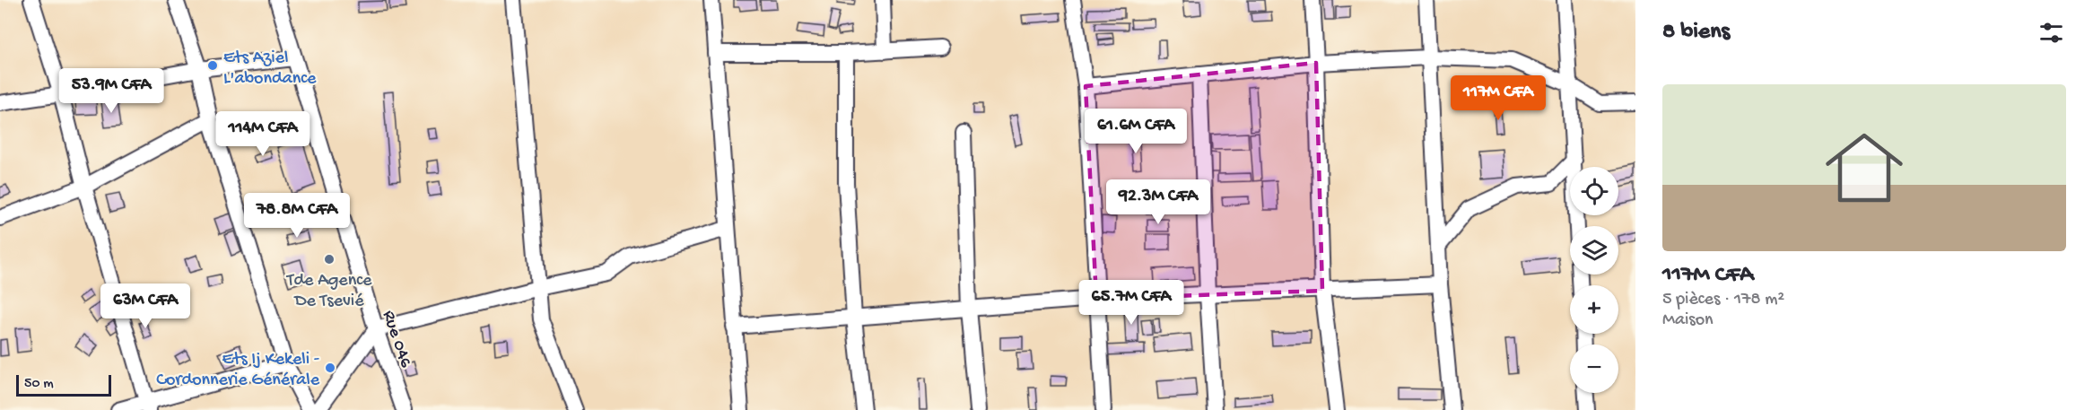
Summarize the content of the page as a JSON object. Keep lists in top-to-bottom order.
{
  "streets": {
    "street": ["Rue 046"]
  },
  "places": ["Ets Aziel L'abondance", "Tde Agence De Tsevié", "Ets Ij Kekeli - Cordonnerie Générale"],
  "scale_bar": "50 m",
  "page": {
    "heading": "8 biens",
    "list": [
      {
        "name": "117M CFA",
        "note": "5 pièces · 178 m² · Maison"
      }
    ],
    "price": [
      "53.9M CFA",
      "117M CFA",
      "61.6M CFA",
      "114M CFA",
      "92.3M CFA",
      "78.8M CFA",
      "65.7M CFA",
      "63M CFA"
    ],
    "map_buttons": ["+", "−"],
    "scale": "50 m"
  }
}
